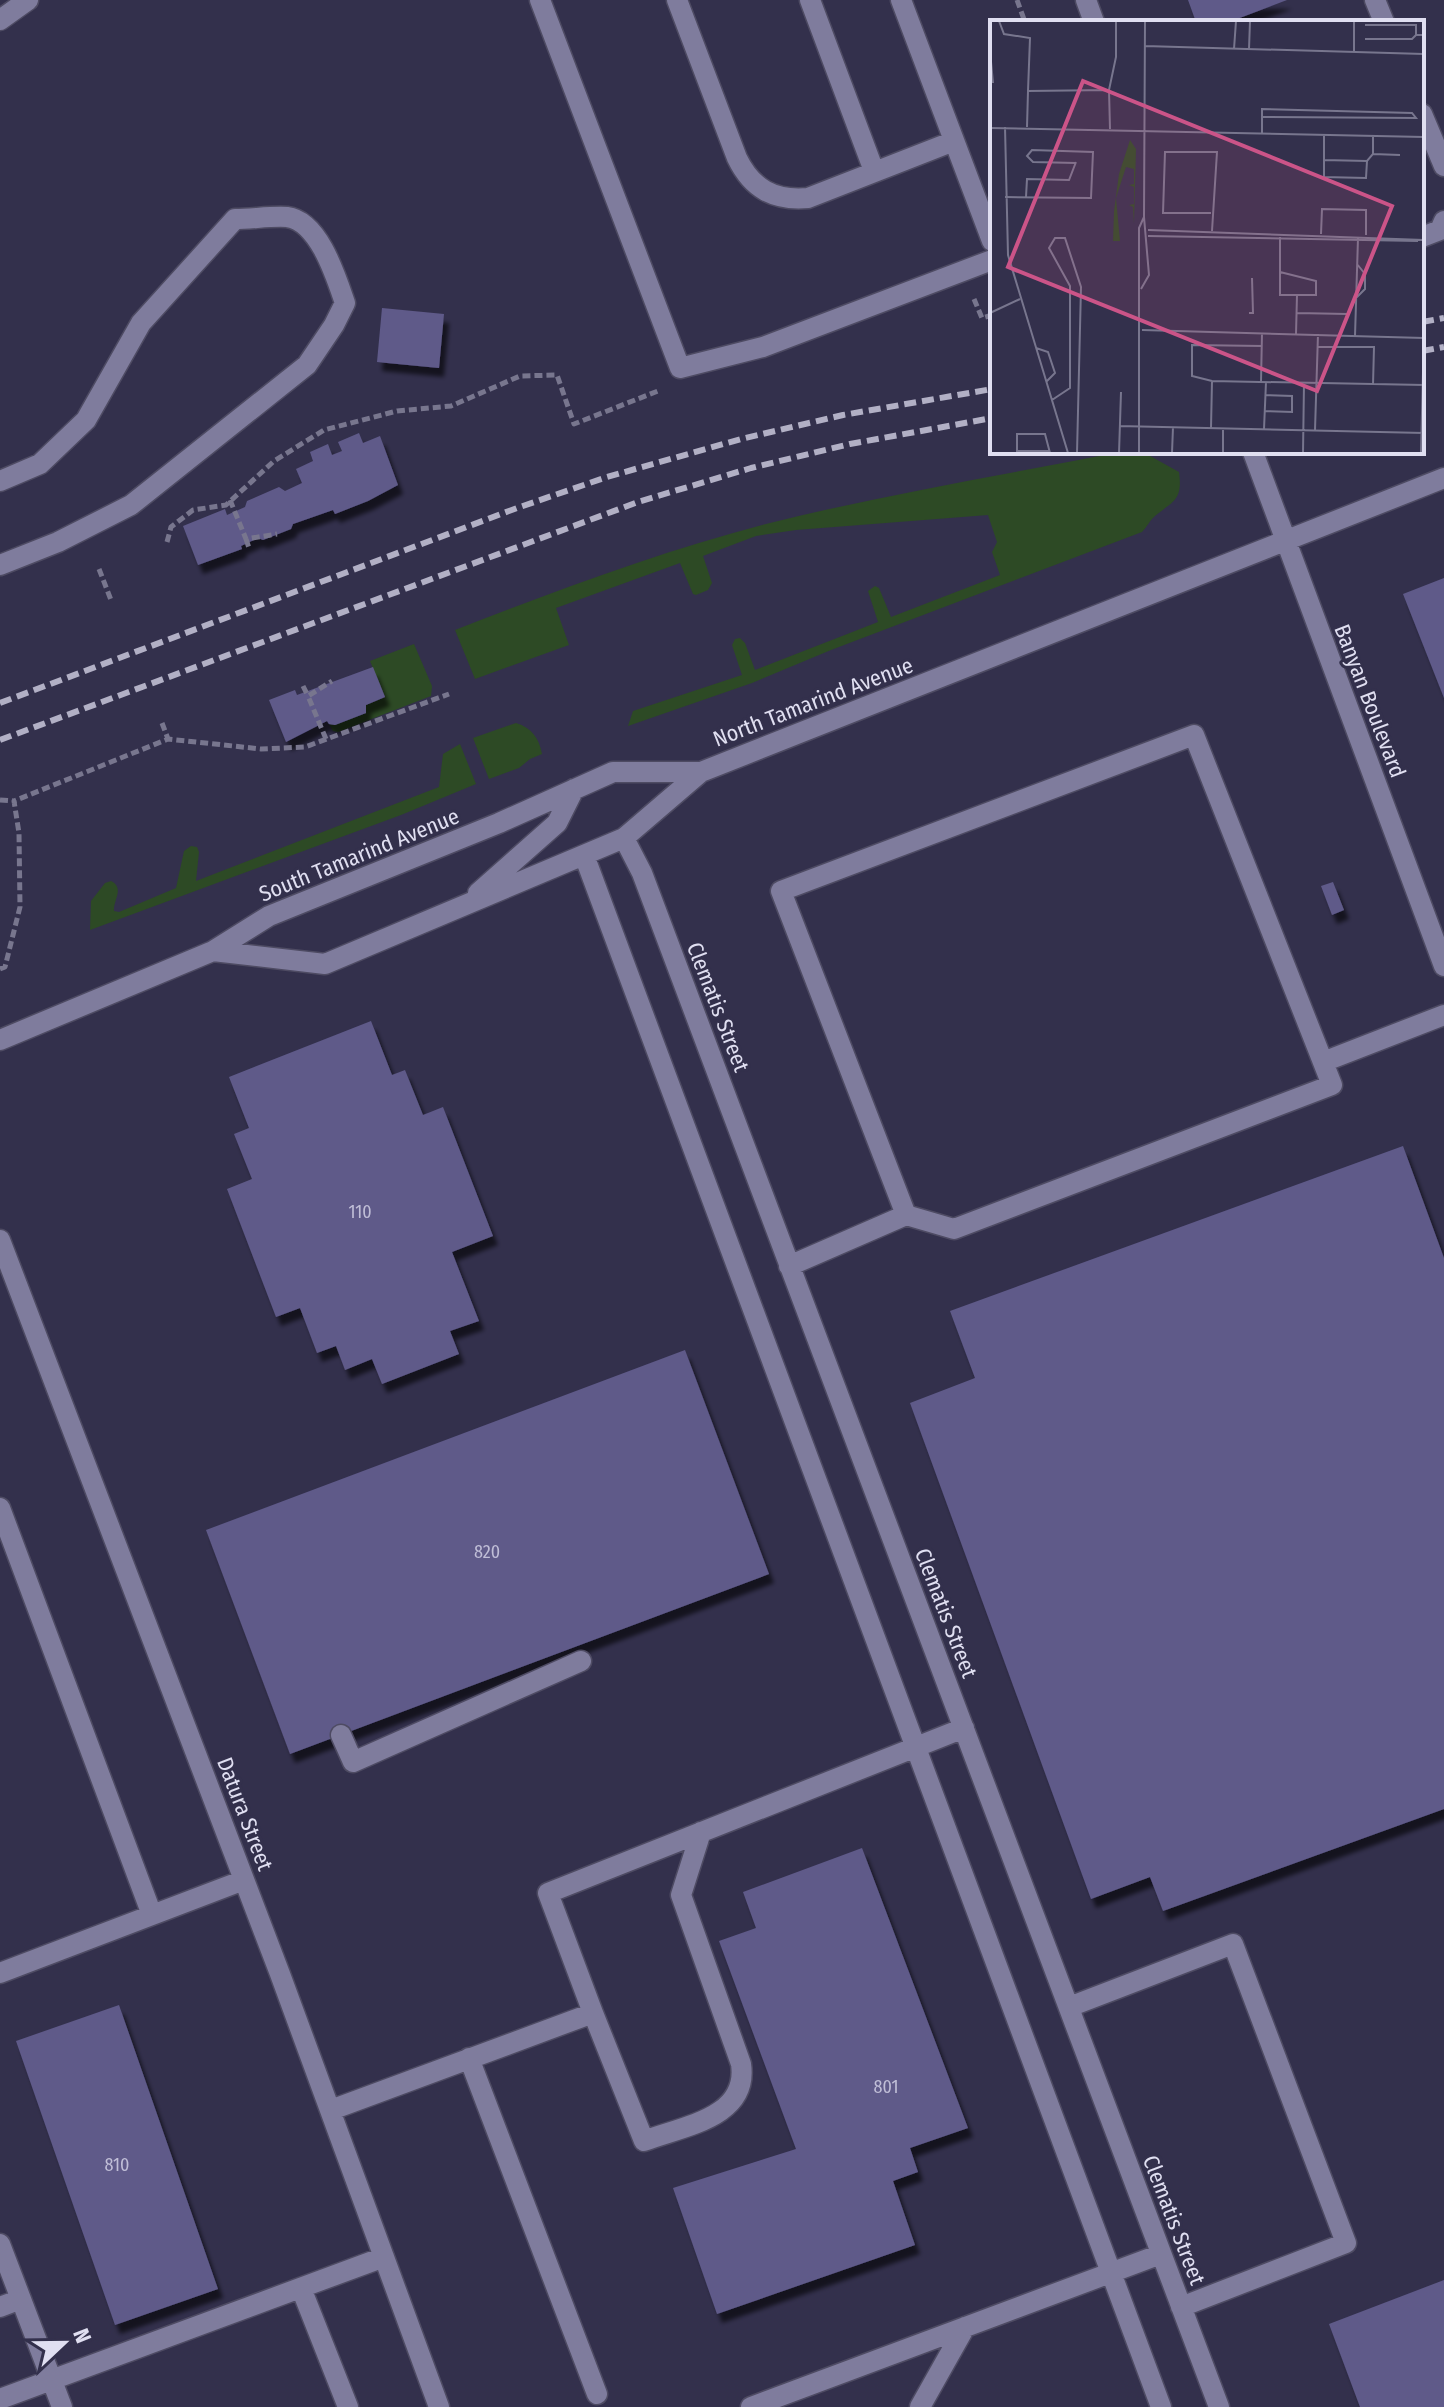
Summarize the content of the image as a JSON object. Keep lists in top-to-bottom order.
{
  "streets": {
    "street": [
      "Banyan Boulevard",
      "North Tamarind Avenue",
      "South Tamarind Avenue",
      "Clematis Street",
      "Datura Street"
    ]
  },
  "crossings": [
    ["Banyan Boulevard", "North Tamarind Avenue"],
    ["North Tamarind Avenue", "South Tamarind Avenue"],
    ["North Tamarind Avenue", "Clematis Street"]
  ],
  "house_numbers": [
    "110",
    "820",
    "801",
    "810"
  ],
  "north": "right"
}
